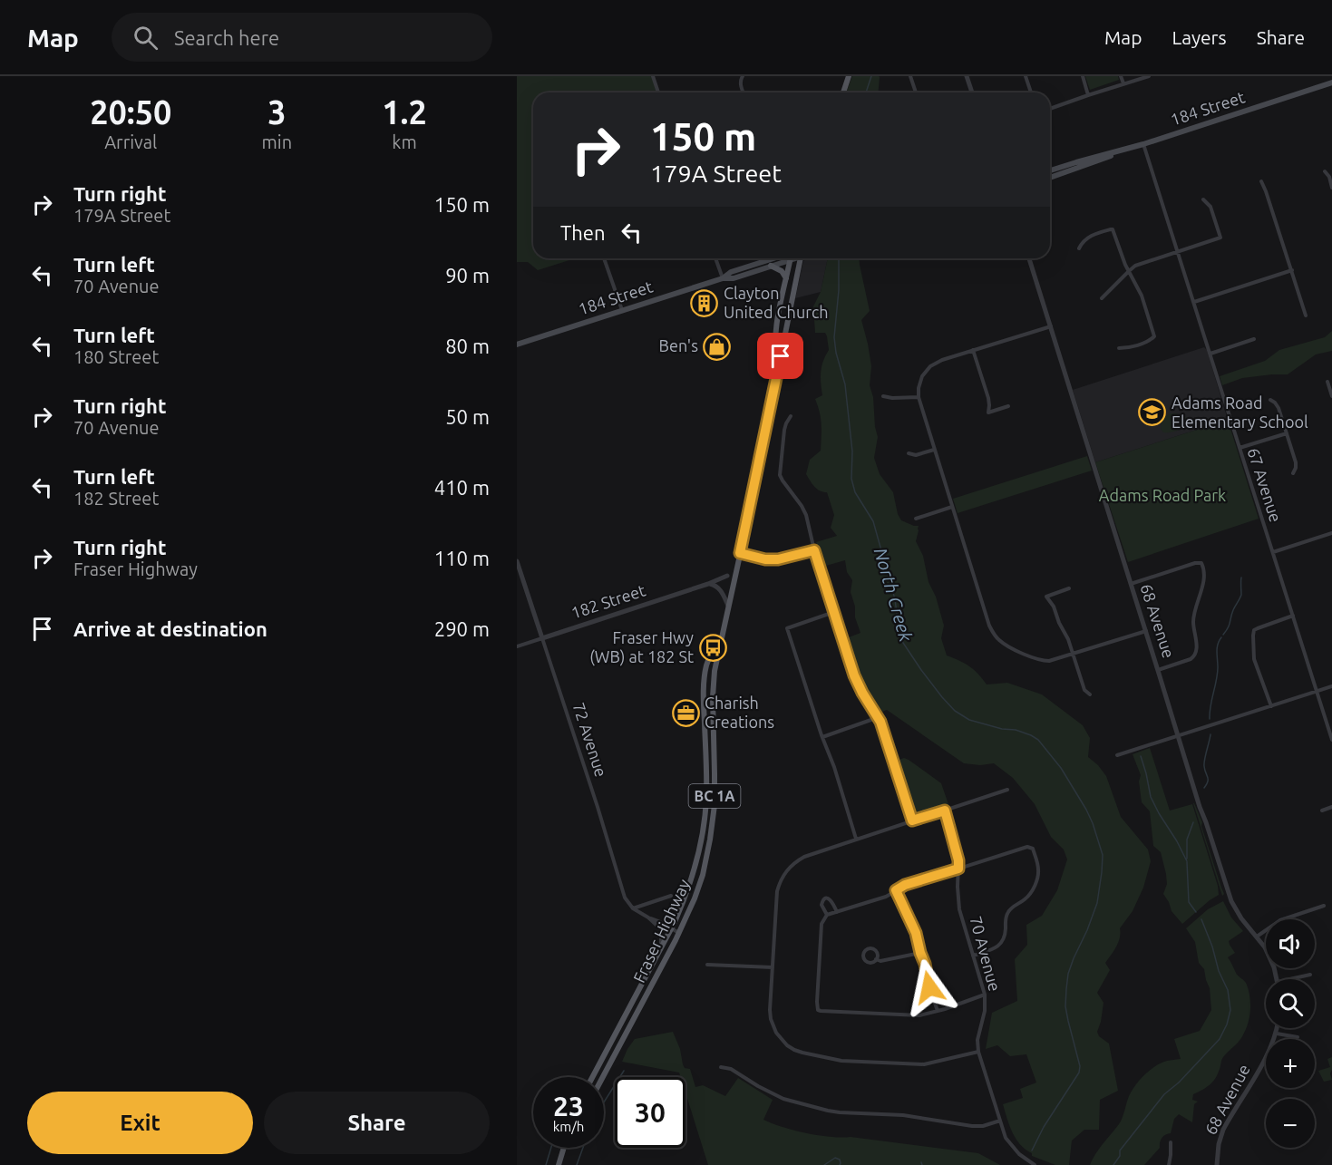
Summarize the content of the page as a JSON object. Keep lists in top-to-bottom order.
{
  "streets": {
    "main road": ["184 Street", "BC 1A", "Fraser Highway"],
    "street": [
      "67 Avenue",
      "182 Street",
      "68 Avenue",
      "72 Avenue",
      "70 Avenue"
    ]
  },
  "crossings": [
    ["184 Street", "67 Avenue"],
    ["182 Street", "72 Avenue"]
  ],
  "water": ["North Creek"],
  "parks": ["Adams Road Park"],
  "places": {
    "building": ["Clayton United Church"],
    "shop": ["Ben's"],
    "school or university": ["Adams Road Elementary School"],
    "bus stop": ["Fraser Hwy (WB) at 182 St"],
    "office": ["Charish Creations"]
  },
  "page": {
    "header": "Map",
    "search": "Search here",
    "nav": ["Map", "Layers", "Share"],
    "eta": [
      "20:50",
      "Arrival",
      "3",
      "min",
      "1.2",
      "km"
    ],
    "turn": ["150 m", "179A Street"],
    "list": [
      {
        "name": "Turn right",
        "note": "179A Street",
        "value": "150 m"
      },
      {
        "name": "Turn left",
        "note": "70 Avenue",
        "value": "90 m"
      },
      {
        "name": "Turn left",
        "note": "180 Street",
        "value": "80 m"
      },
      {
        "name": "Turn right",
        "note": "70 Avenue",
        "value": "50 m"
      },
      {
        "name": "Turn left",
        "note": "182 Street",
        "value": "410 m"
      },
      {
        "name": "Turn right",
        "note": "Fraser Highway",
        "value": "110 m"
      },
      {
        "name": "Arrive at destination",
        "value": "290 m"
      }
    ],
    "then": "Then",
    "map_buttons": ["+", "−"],
    "speed": "23 km/h",
    "limit": "30",
    "buttons": ["Exit", "Share"]
  }
}
